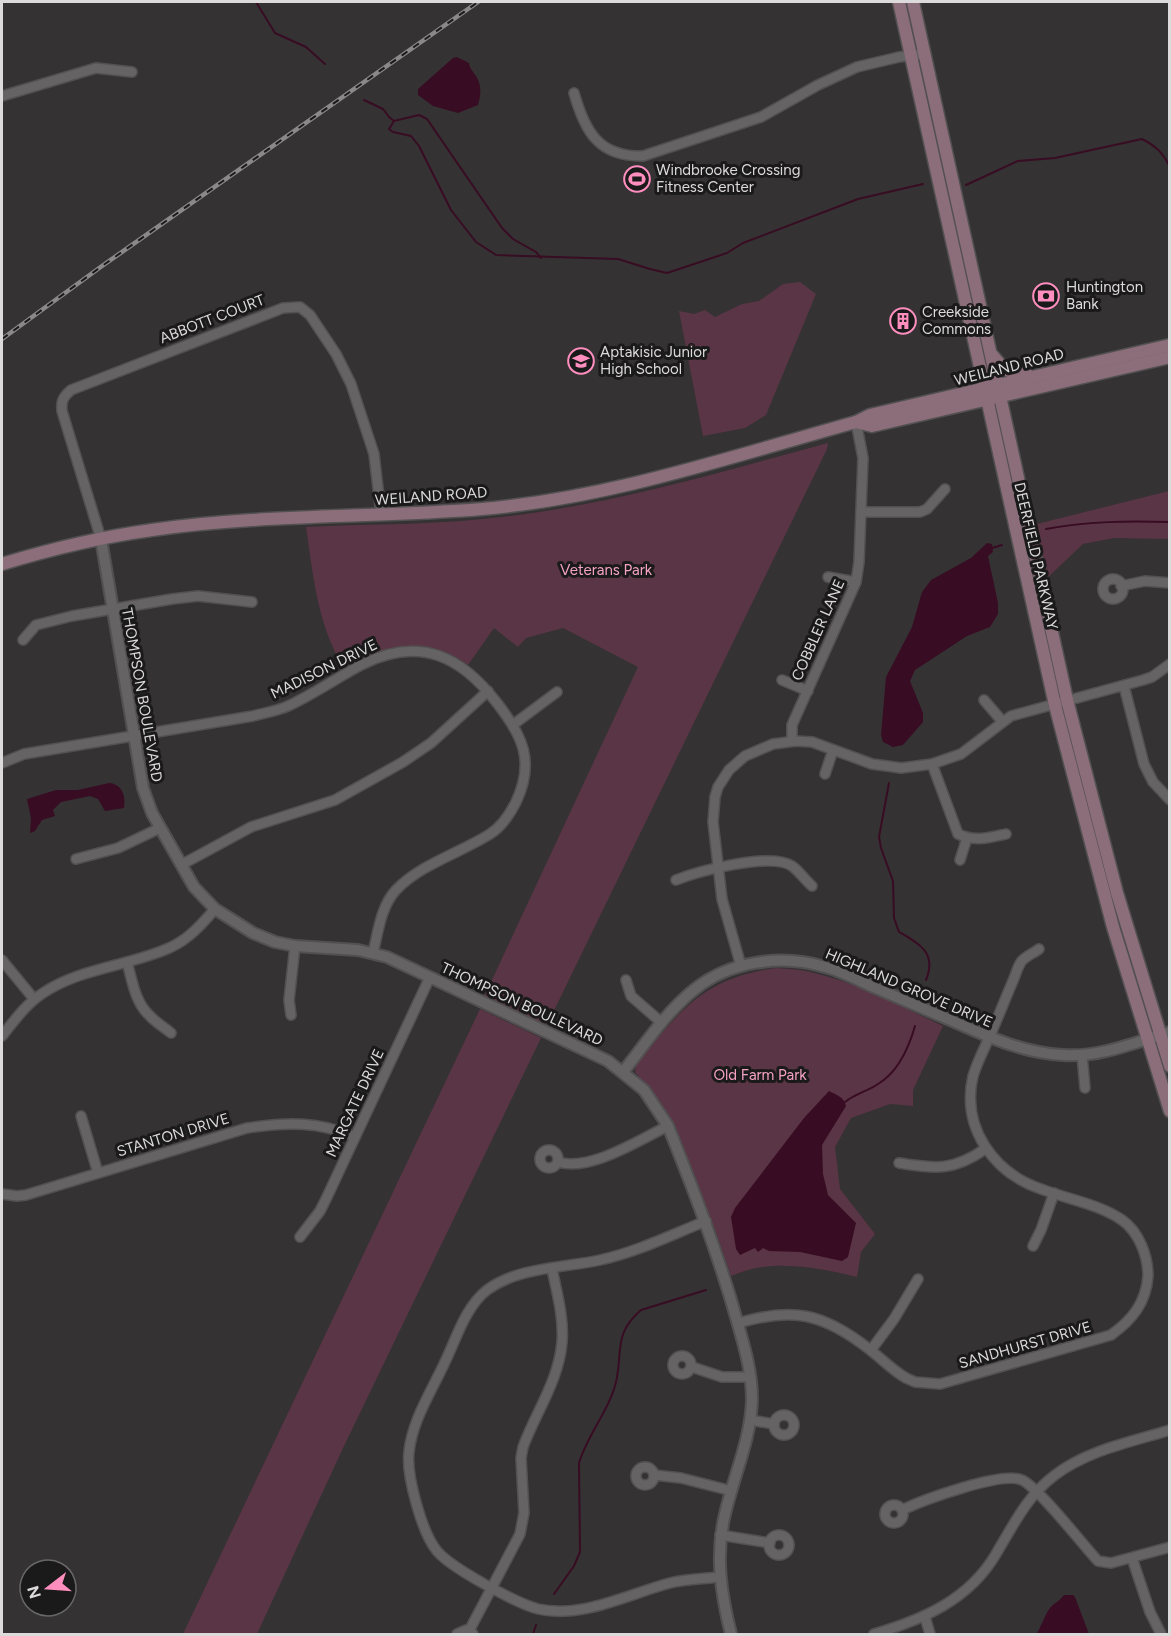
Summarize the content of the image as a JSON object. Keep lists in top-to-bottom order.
{
  "streets": {
    "main road": ["WEILAND ROAD", "DEERFIELD PARKWAY"],
    "street": [
      "ABBOTT COURT",
      "COBBLER LANE",
      "MADISON DRIVE",
      "THOMPSON BOULEVARD",
      "HIGHLAND GROVE DRIVE",
      "MARGATE DRIVE",
      "STANTON DRIVE",
      "SANDHURST DRIVE"
    ]
  },
  "crossings": [
    ["ABBOTT COURT", "WEILAND ROAD"],
    ["ABBOTT COURT", "THOMPSON BOULEVARD"],
    ["WEILAND ROAD", "DEERFIELD PARKWAY"],
    ["WEILAND ROAD", "COBBLER LANE"],
    ["WEILAND ROAD", "THOMPSON BOULEVARD"],
    ["DEERFIELD PARKWAY", "HIGHLAND GROVE DRIVE"],
    ["MADISON DRIVE", "THOMPSON BOULEVARD"],
    ["THOMPSON BOULEVARD", "HIGHLAND GROVE DRIVE"],
    ["THOMPSON BOULEVARD", "MARGATE DRIVE"],
    ["THOMPSON BOULEVARD", "SANDHURST DRIVE"],
    ["HIGHLAND GROVE DRIVE", "SANDHURST DRIVE"],
    ["MARGATE DRIVE", "STANTON DRIVE"]
  ],
  "parks": ["Veterans Park", "Old Farm Park"],
  "places": {
    "sports": ["Windbrooke Crossing Fitness Center"],
    "bank": ["Huntington Bank"],
    "building": ["Creekside Commons"],
    "school or university": ["Aptakisic Junior High School"]
  },
  "north": "left"
}
